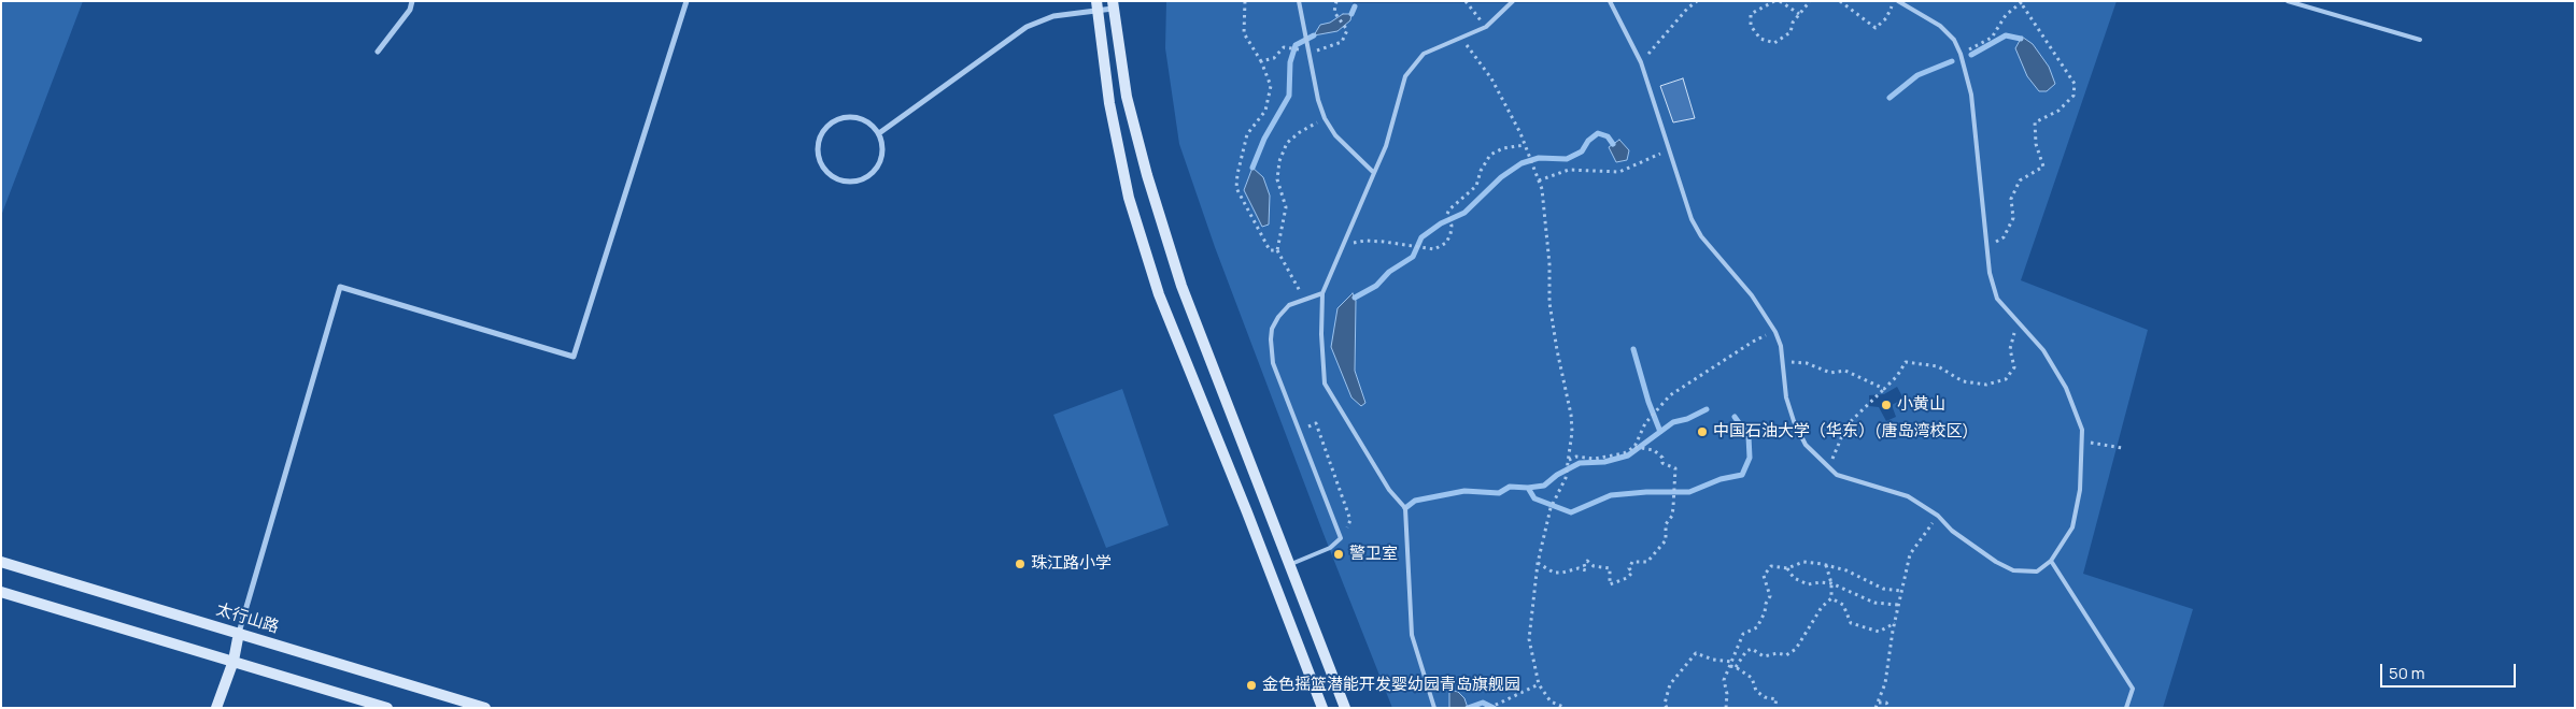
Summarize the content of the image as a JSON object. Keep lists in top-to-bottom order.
{
  "streets": {
    "main road": ["太行山路"]
  },
  "places": [
    "小黄山",
    "中国石油大学（华东）(唐岛湾校区)",
    "警卫室",
    "珠江路小学",
    "金色摇篮潜能开发婴幼园青岛旗舰园"
  ],
  "scale_bar": "50 m"
}
